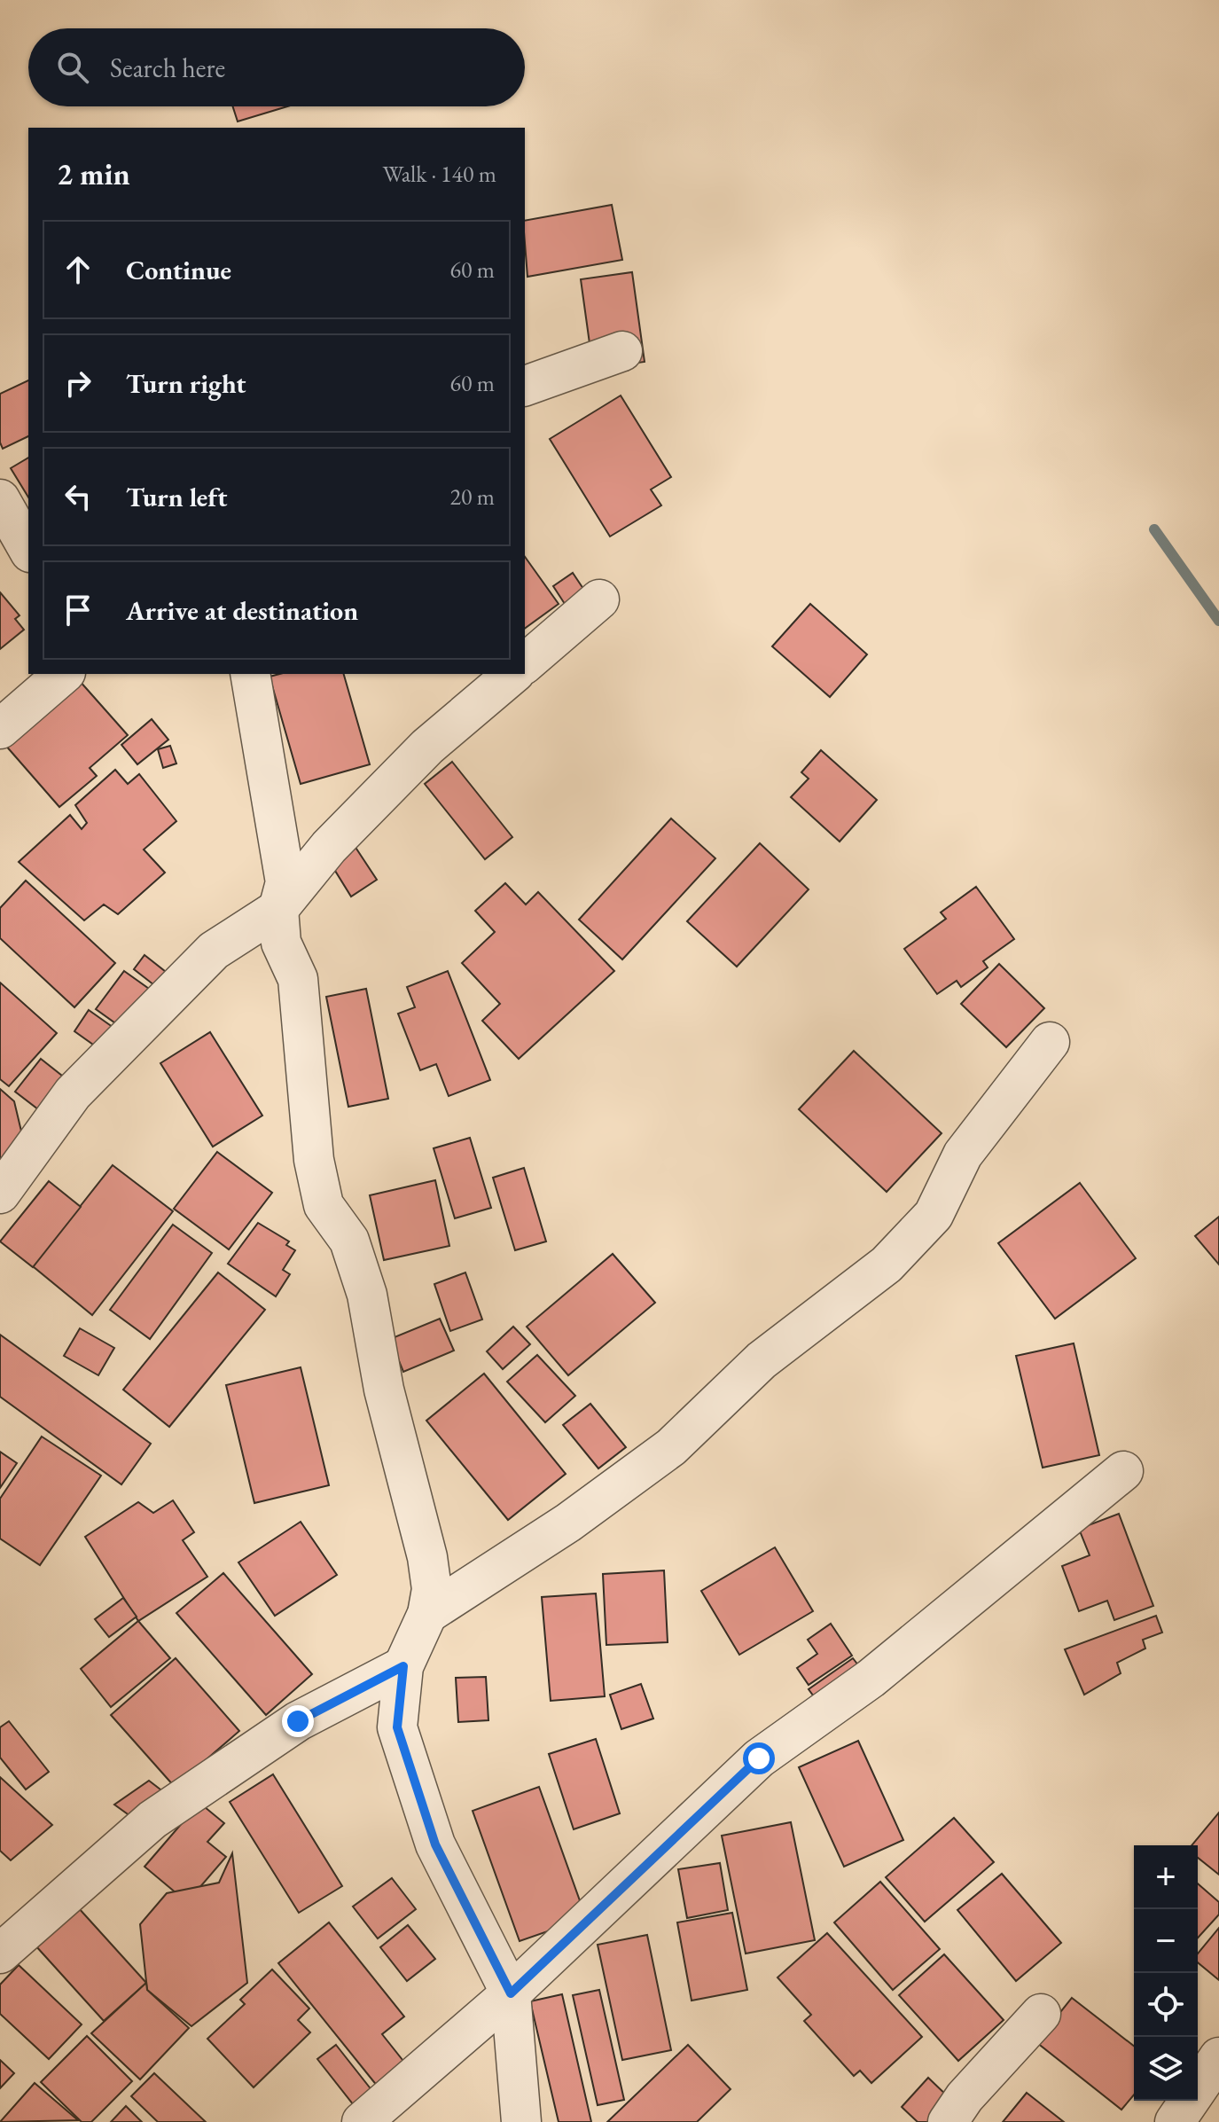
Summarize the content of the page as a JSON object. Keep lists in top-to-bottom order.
{
  "page": {
    "search": "Search here",
    "heading": ["2 min", "Walk · 140 m"],
    "list": [
      ["Continue", "60 m"],
      ["Turn right", "60 m"],
      ["Turn left", "20 m"],
      "Arrive at destination"
    ],
    "map_buttons": ["+", "−"]
  }
}
